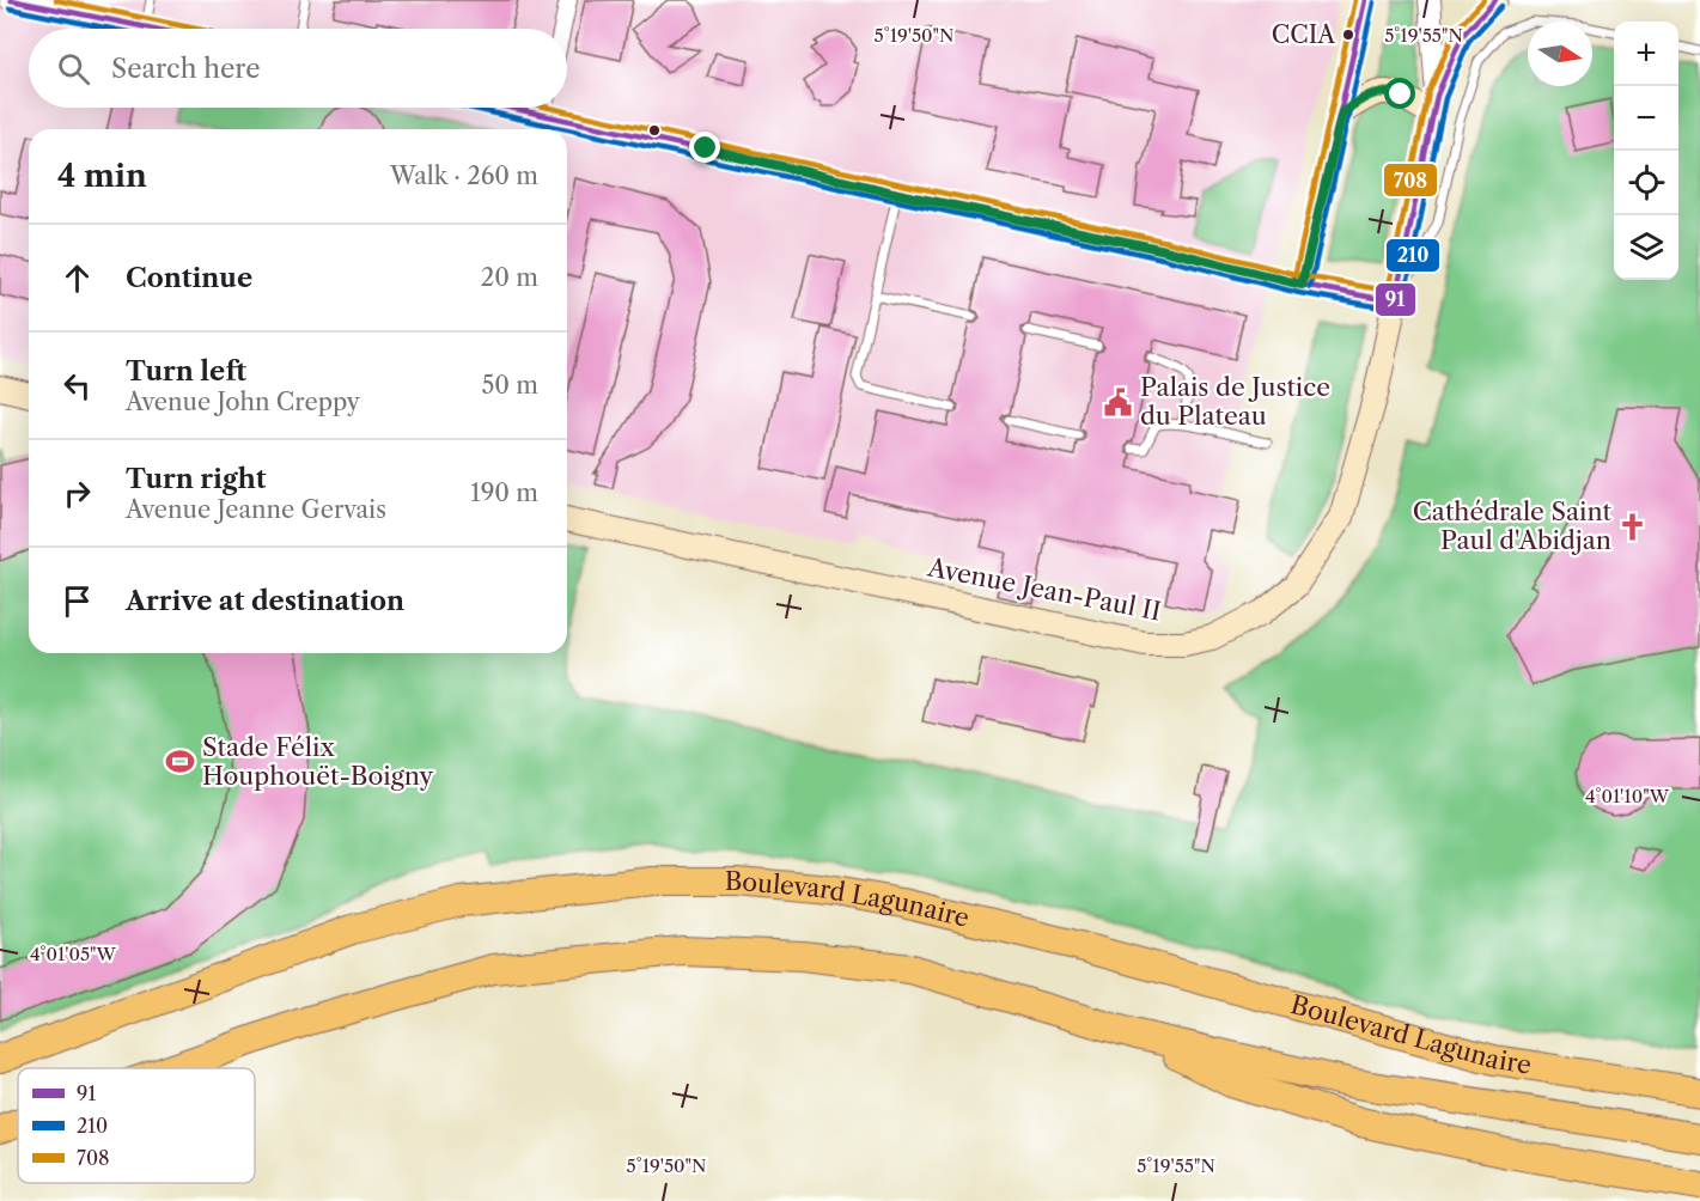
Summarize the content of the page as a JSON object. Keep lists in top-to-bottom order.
{
  "streets": {
    "highway": ["Boulevard Lagunaire"],
    "main road": ["Avenue Jean-Paul II"]
  },
  "places": {
    "other": ["CCIA"],
    "public building": ["Palais de Justice du Plateau"],
    "church": ["Cathédrale Saint Paul d'Abidjan"],
    "sports": ["Stade Félix Houphouët-Boigny"]
  },
  "lines": ["transit line 91", "transit line 708", "transit line 210"],
  "legend": ["91", "210", "708"],
  "north": "right",
  "page": {
    "map_buttons": ["+", "−"],
    "search": "Search here",
    "heading": ["4 min", "Walk · 260 m"],
    "list": [
      ["Continue", "20 m"],
      ["Turn left", "Avenue John Creppy", "50 m"],
      ["Turn right", "Avenue Jeanne Gervais", "190 m"],
      "Arrive at destination"
    ]
  },
  "coordinates": [
    "5°19'50\"N",
    "5°19'55\"N",
    "4°01'10\"W",
    "4°01'05\"W"
  ]
}
